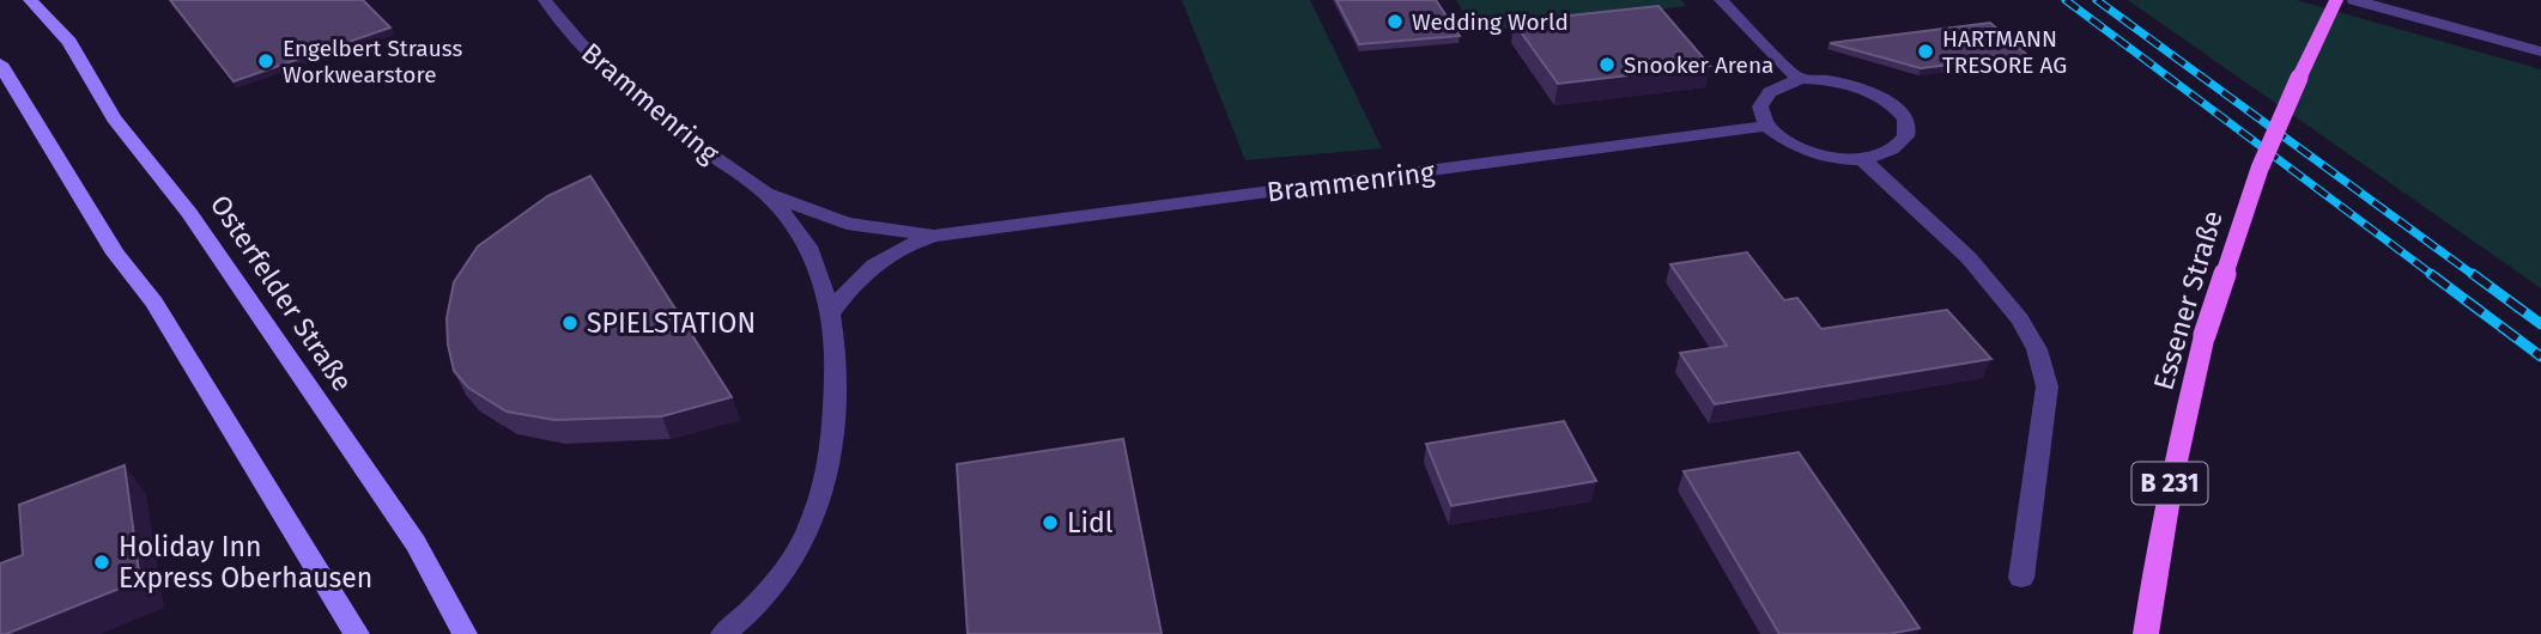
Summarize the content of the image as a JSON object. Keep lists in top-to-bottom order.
{
  "streets": {
    "main road": ["Osterfelder Straße", "Essener Straße", "B 231"],
    "street": ["Brammenring"]
  },
  "places": [
    "Wedding World",
    "HARTMANN TRESORE AG",
    "Engelbert Strauss Workwearstore",
    "Snooker Arena",
    "SPIELSTATION",
    "Lidl",
    "Holiday Inn Express Oberhausen"
  ]
}
